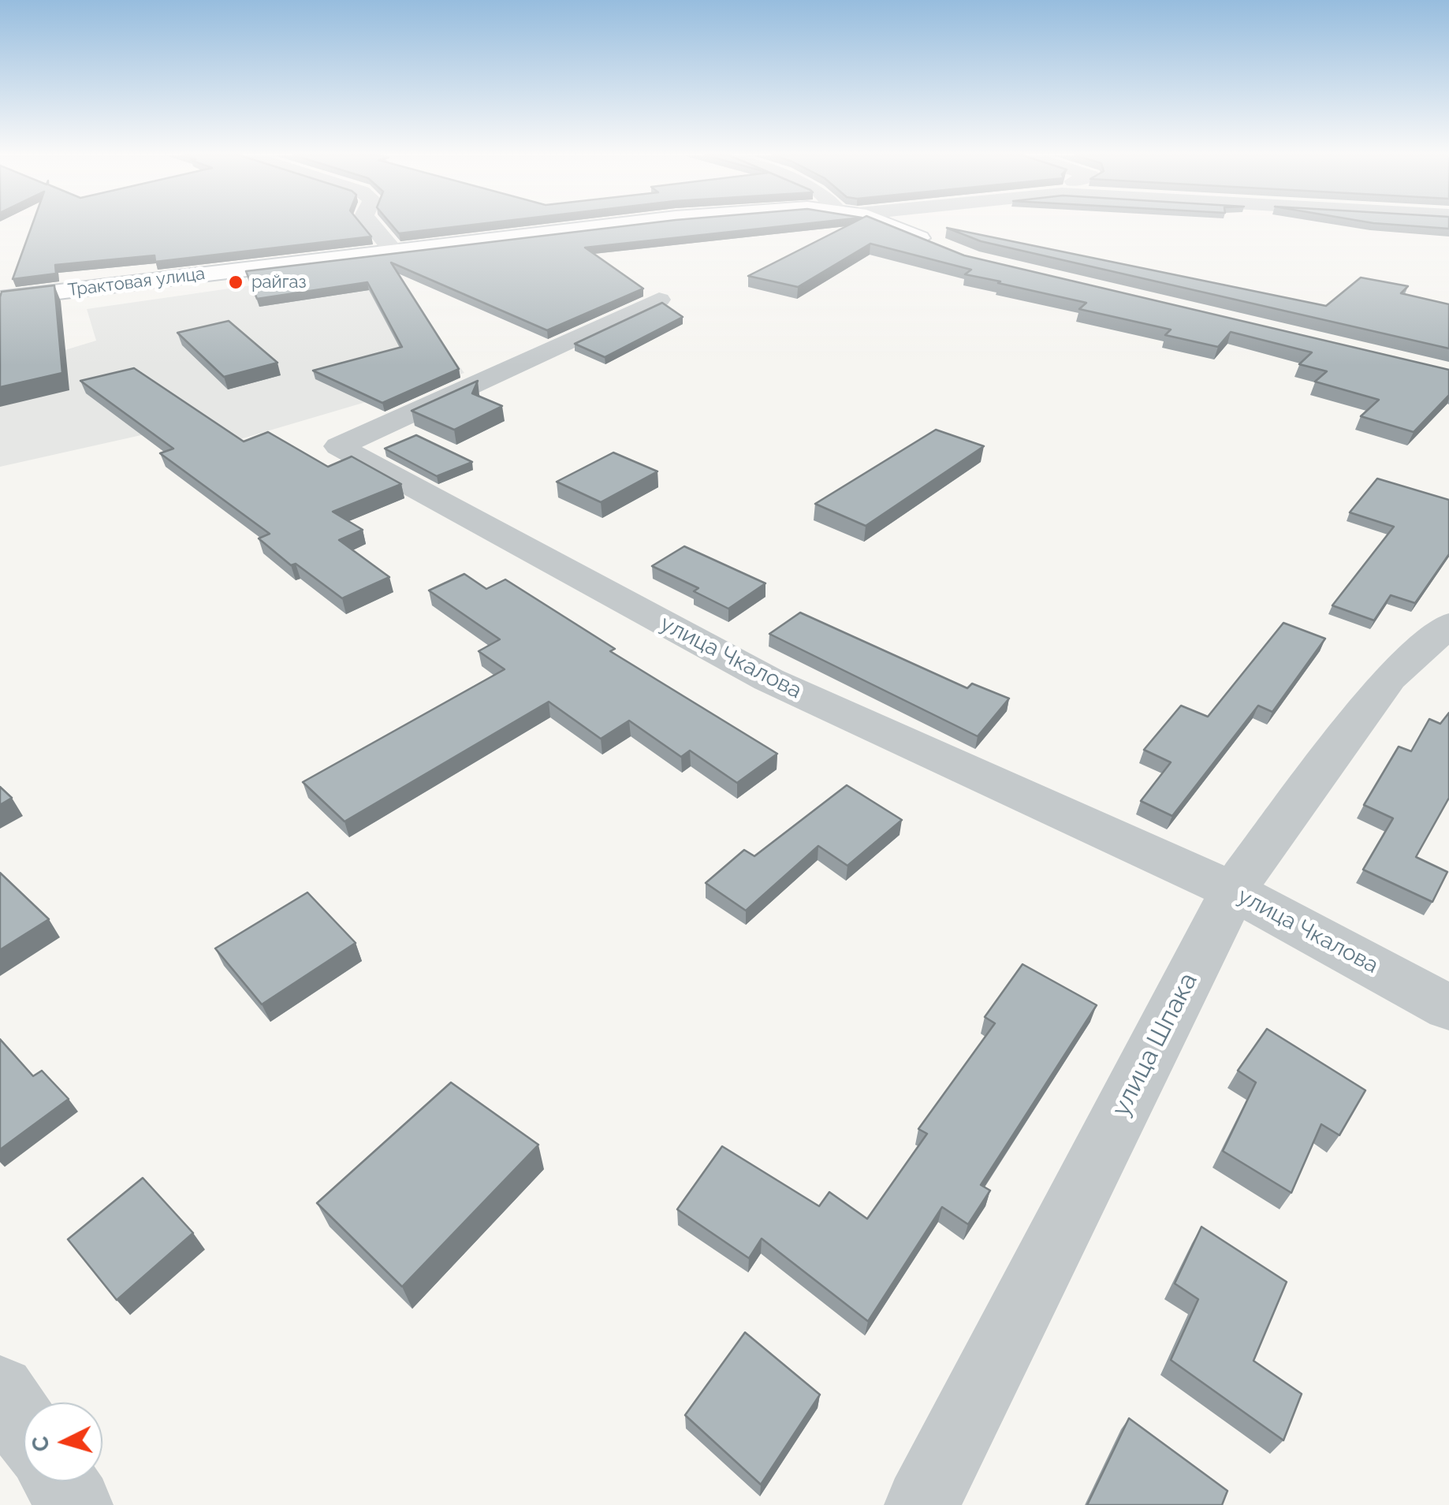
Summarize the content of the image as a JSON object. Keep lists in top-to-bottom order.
{
  "streets": {
    "street": ["Трактовая улица", "улица Чкалова", "улица Шпака"]
  },
  "crossings": [
    ["улица Чкалова", "улица Шпака"]
  ],
  "places": ["райгаз"],
  "north": "left"
}
